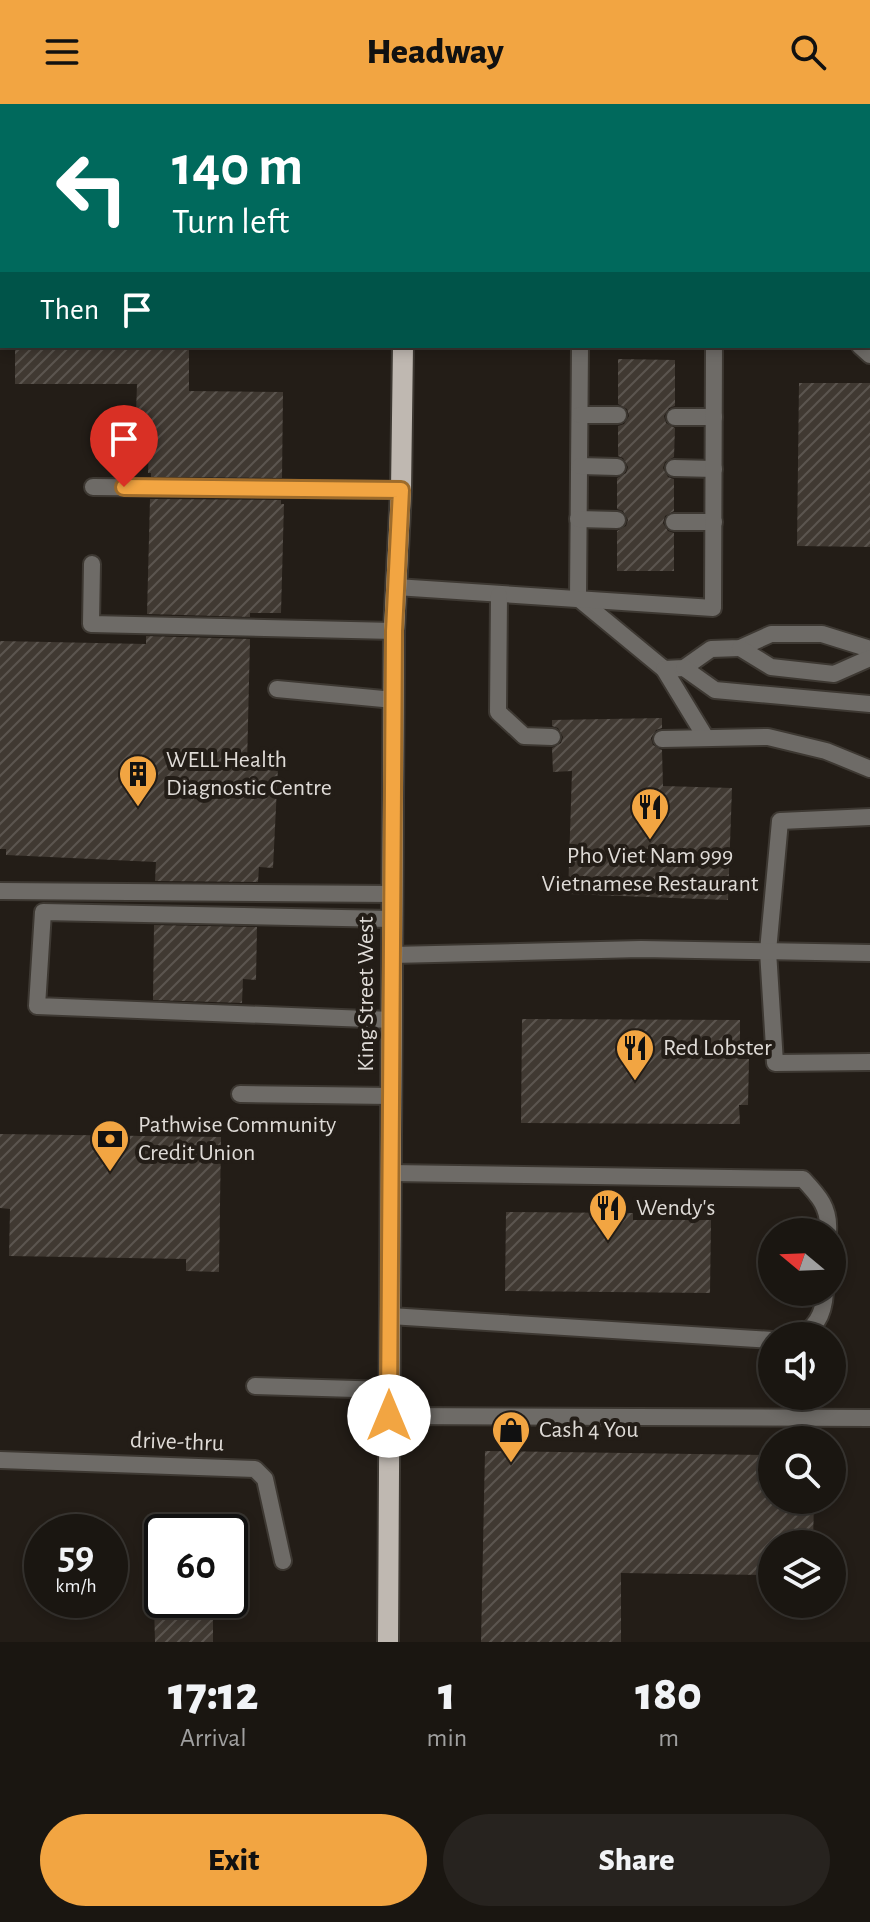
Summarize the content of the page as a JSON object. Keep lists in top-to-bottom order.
{
  "streets": {
    "main road": ["King Street West"],
    "lane": ["drive-thru"]
  },
  "places": {
    "building": ["WELL Health Diagnostic Centre"],
    "restaurant": ["Pho Viet Nam 999 Vietnamese Restaurant", "Red Lobster", "Wendy's"],
    "bank": ["Pathwise Community Credit Union"],
    "shop": ["Cash 4 You"]
  },
  "north": "left",
  "page": {
    "header": "Headway",
    "turn": ["140 m", "Turn left"],
    "then": "Then",
    "speed": "59 km/h",
    "limit": "60",
    "eta": [
      "17:12",
      "Arrival",
      "1",
      "min",
      "180",
      "m"
    ],
    "buttons": ["Exit", "Share"]
  }
}
